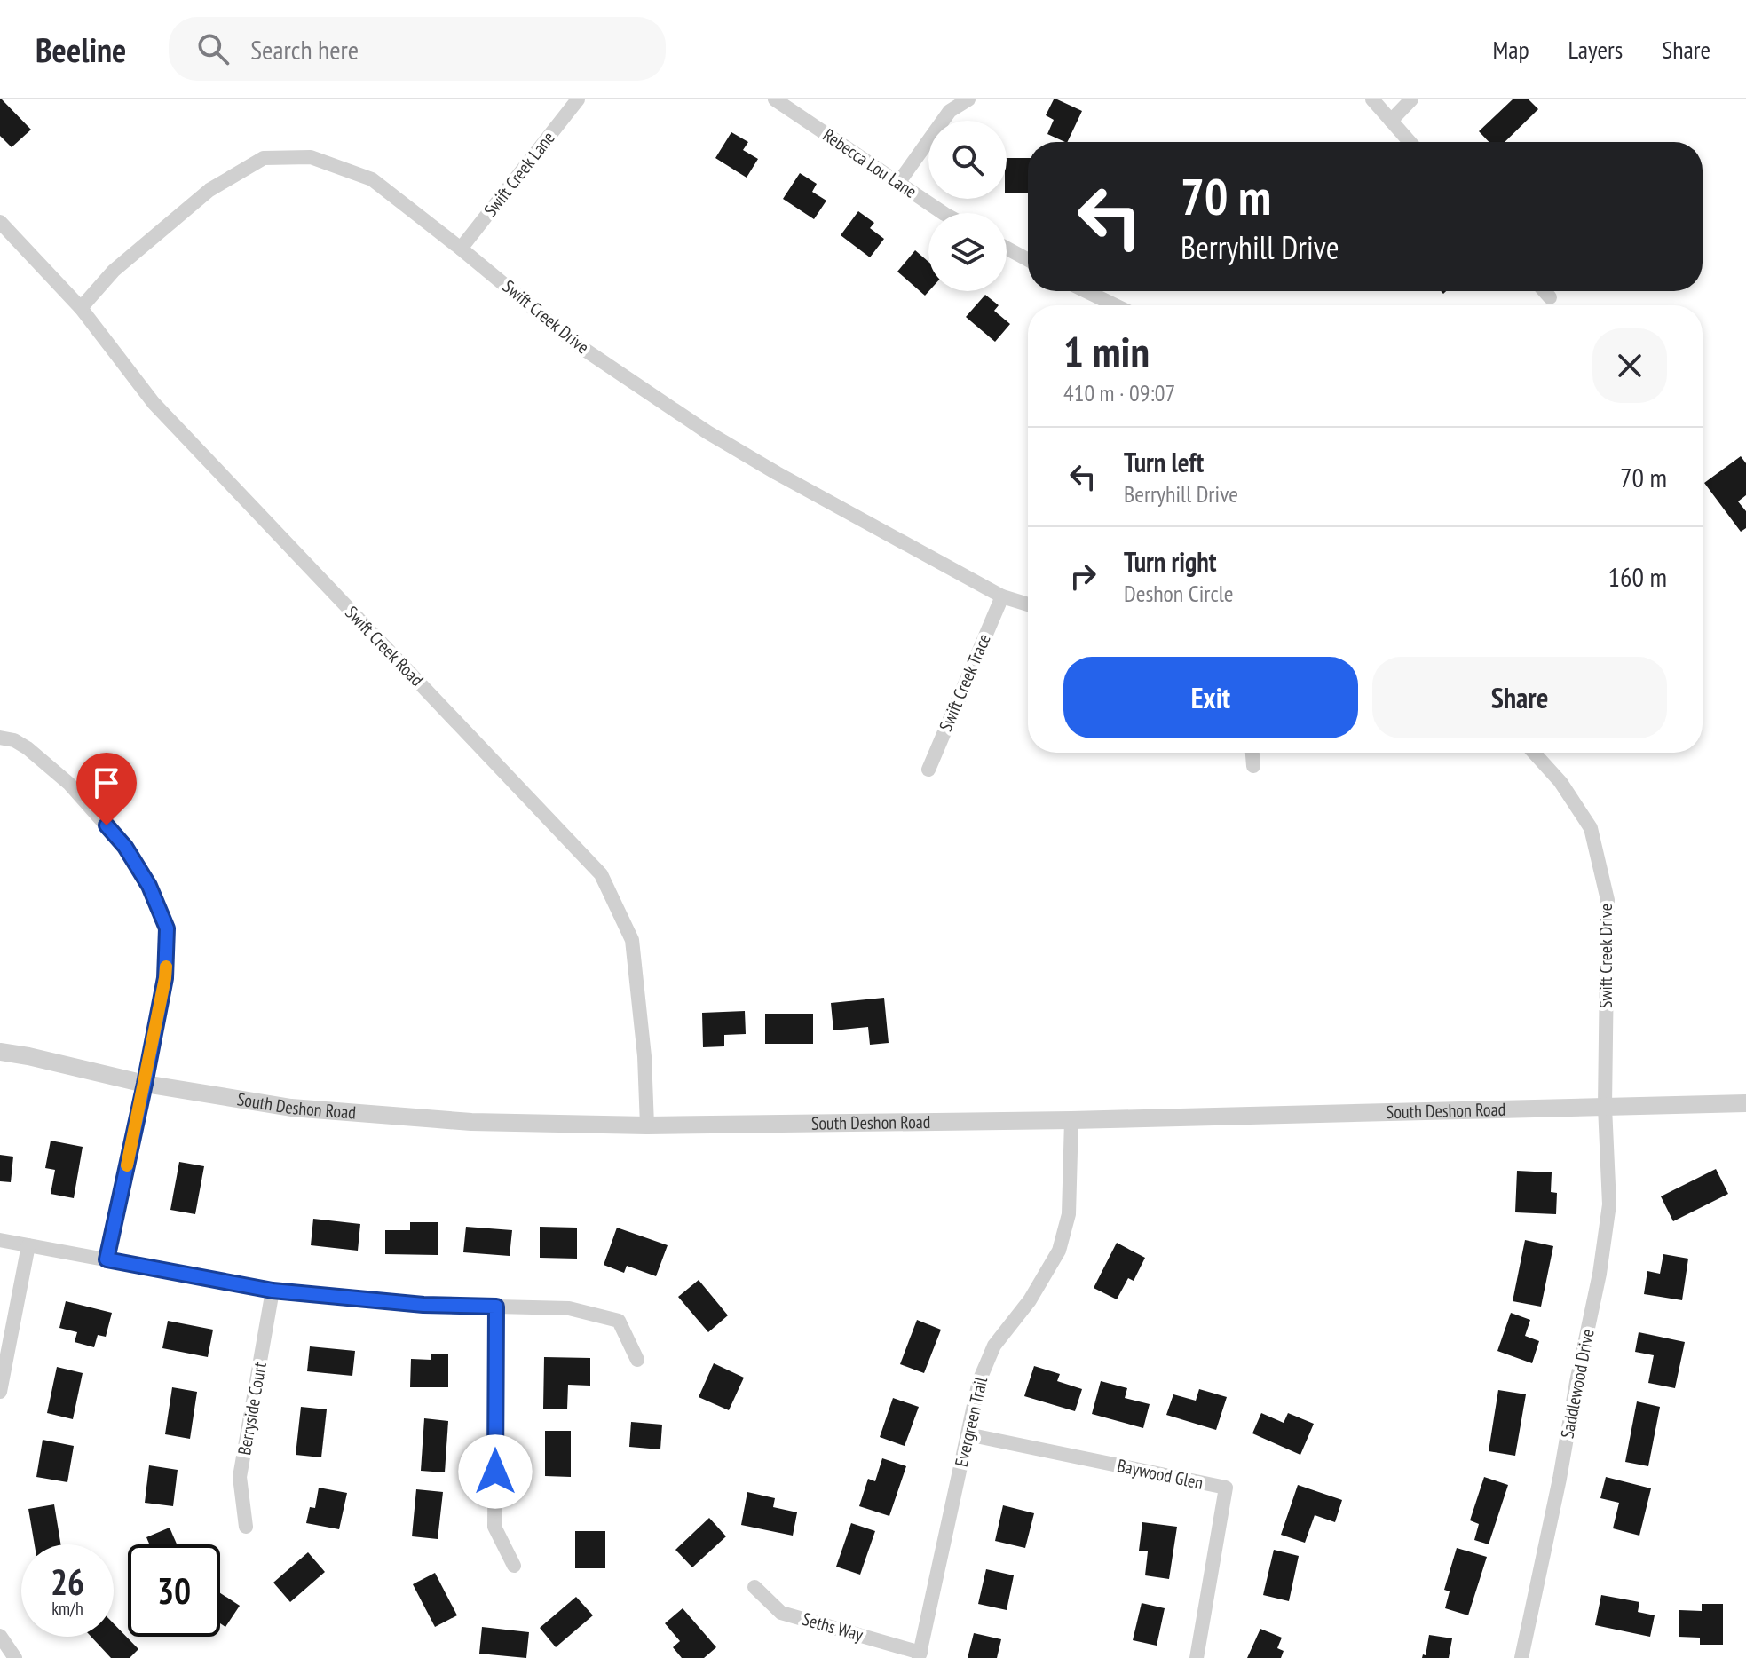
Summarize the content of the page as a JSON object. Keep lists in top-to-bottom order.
{
  "streets": {
    "street": [
      "Rebecca Lou Lane",
      "Swift Creek Lane",
      "Swift Creek Drive",
      "Swift Creek Road",
      "Swift Creek Trace",
      "South Deshon Road",
      "Saddlewood Drive",
      "Berryside Court",
      "Evergreen Trail",
      "Baywood Glen",
      "Seths Way"
    ]
  },
  "crossings": [
    ["Swift Creek Lane", "Swift Creek Drive"],
    ["Swift Creek Drive", "Swift Creek Road"],
    ["Swift Creek Drive", "Swift Creek Trace"],
    ["Swift Creek Drive", "South Deshon Road"],
    ["Swift Creek Drive", "Saddlewood Drive"],
    ["Swift Creek Road", "South Deshon Road"],
    ["South Deshon Road", "Saddlewood Drive"],
    ["South Deshon Road", "Evergreen Trail"],
    ["Evergreen Trail", "Baywood Glen"],
    ["Evergreen Trail", "Seths Way"]
  ],
  "page": {
    "header": "Beeline",
    "search": "Search here",
    "nav": ["Map", "Layers", "Share"],
    "turn": ["70 m", "Berryhill Drive"],
    "heading": ["1 min", "410 m · 09:07"],
    "list": [
      {
        "name": "Turn left",
        "note": "Berryhill Drive",
        "value": "70 m"
      },
      {
        "name": "Turn right",
        "note": "Deshon Circle",
        "value": "160 m"
      }
    ],
    "buttons": ["Exit", "Share"],
    "speed": "26 km/h",
    "limit": "30"
  }
}
